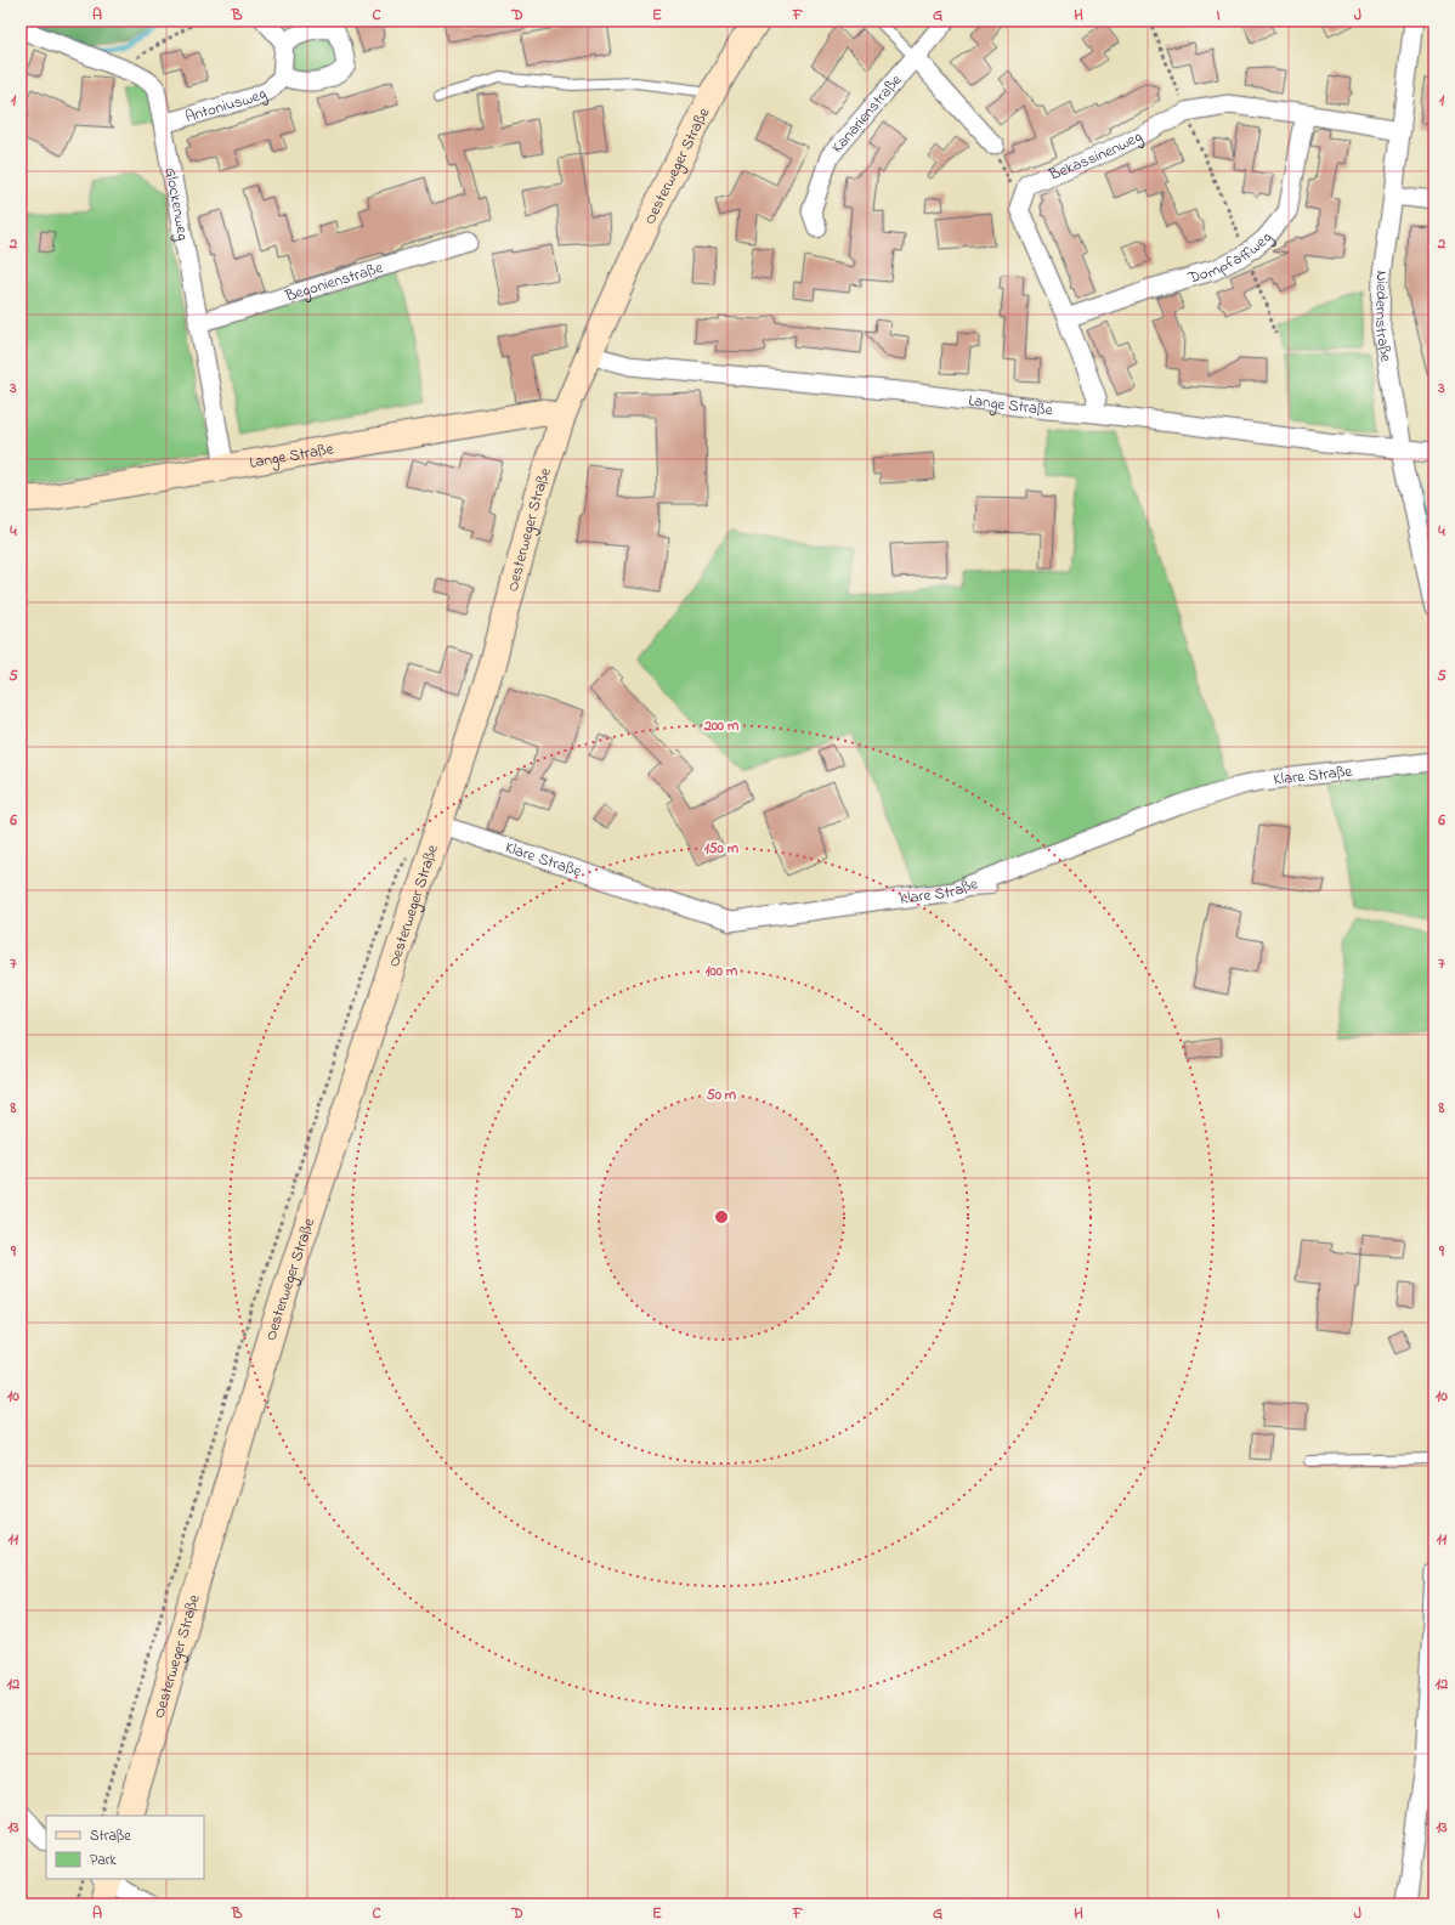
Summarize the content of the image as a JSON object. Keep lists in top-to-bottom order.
{
  "streets": {
    "main road": ["Oesterweger Straße", "Lange Straße"],
    "street": [
      "Antoniusweg",
      "Kanarienstraße",
      "Bekassinenweg",
      "Glockenweg",
      "Dompfaffweg",
      "Begonienstraße",
      "Niedernstraße",
      "Klare Straße"
    ]
  },
  "crossings": [
    ["Antoniusweg", "Glockenweg"],
    ["Bekassinenweg", "Dompfaffweg"],
    ["Bekassinenweg", "Niedernstraße"],
    ["Oesterweger Straße", "Lange Straße"],
    ["Oesterweger Straße", "Klare Straße"],
    ["Glockenweg", "Begonienstraße"],
    ["Glockenweg", "Lange Straße"],
    ["Niedernstraße", "Lange Straße"]
  ],
  "legend": ["Straße", "Park"],
  "grid": {
    "columns": [
      "A",
      "B",
      "C",
      "D",
      "E",
      "F",
      "G",
      "H",
      "I",
      "J"
    ],
    "rows": [
      "1",
      "2",
      "3",
      "4",
      "5",
      "6",
      "7",
      "8",
      "9",
      "10",
      "11",
      "12",
      "13"
    ]
  },
  "rings": [
    "200 m",
    "150 m",
    "100 m",
    "50 m"
  ]
}
